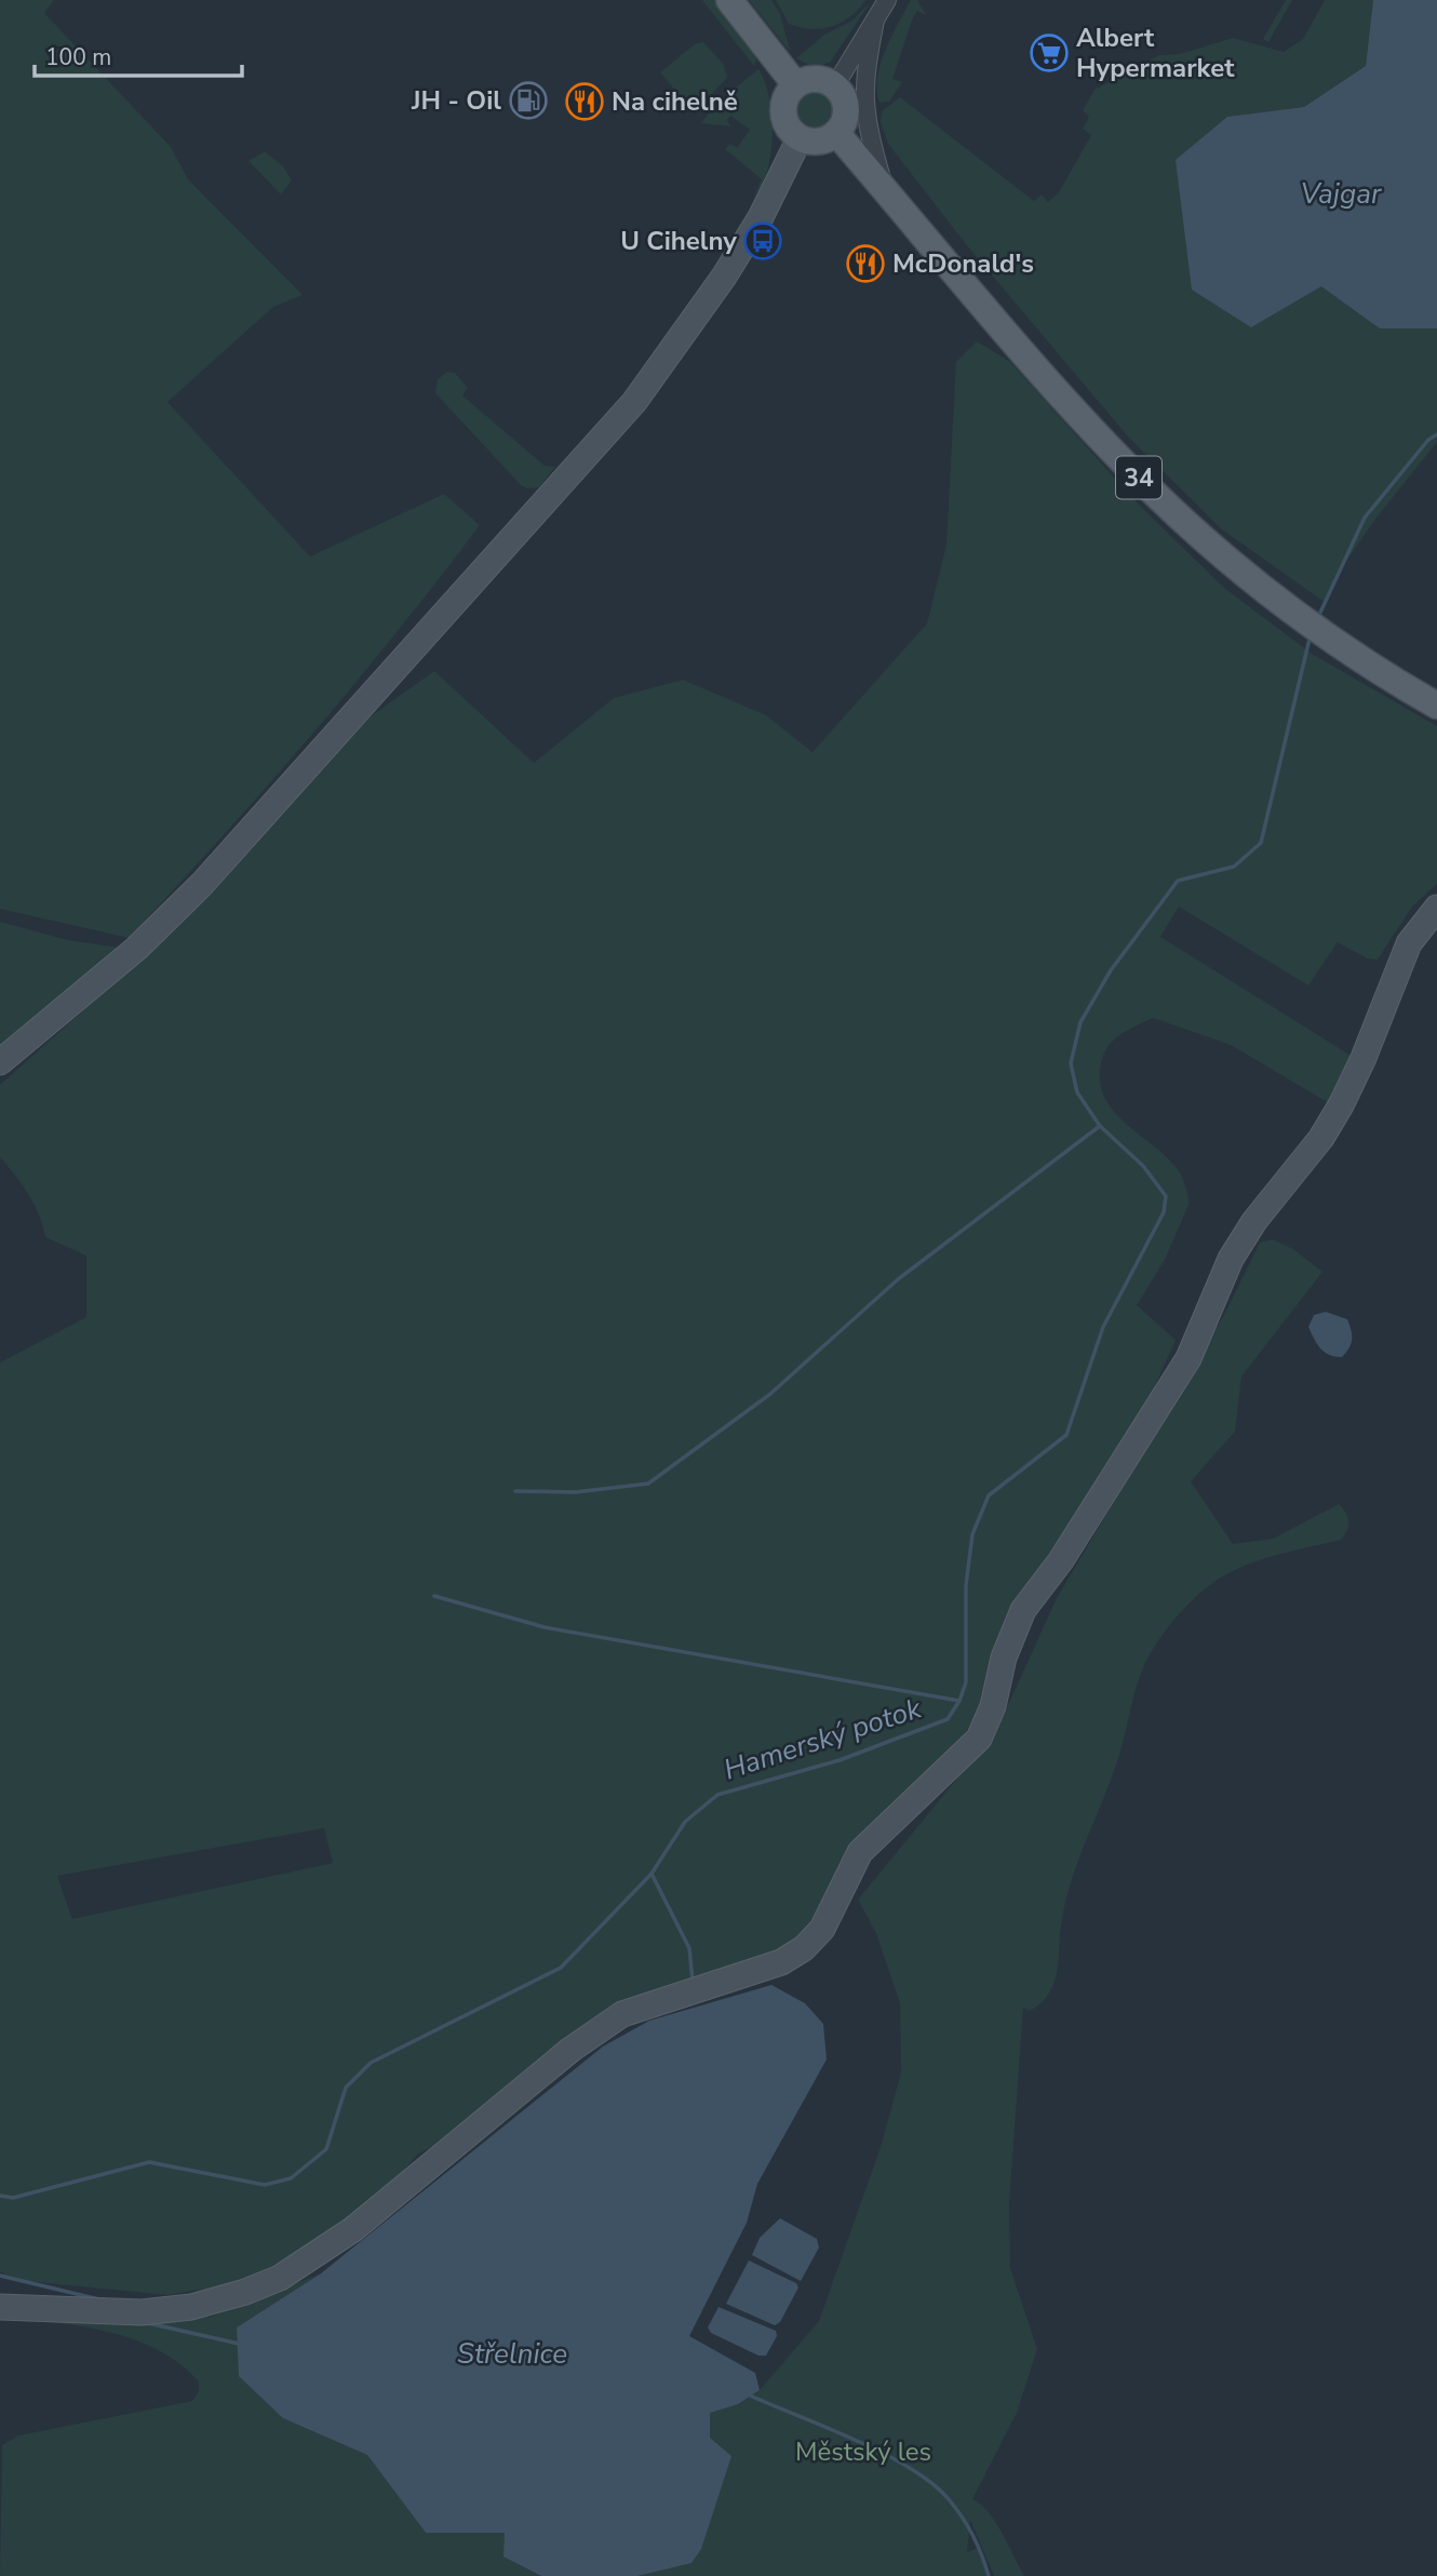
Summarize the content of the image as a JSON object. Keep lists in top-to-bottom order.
{
  "streets": {
    "main road": ["34"]
  },
  "water": ["Vajgar", "Hamerský potok", "Střelnice"],
  "parks": ["Městský les"],
  "places": {
    "supermarket": ["Albert Hypermarket"],
    "fuel station": ["JH - Oil"],
    "restaurant": ["Na cihelně", "McDonald's"],
    "bus stop": ["U Cihelny"]
  },
  "scale_bar": "100 m"
}
